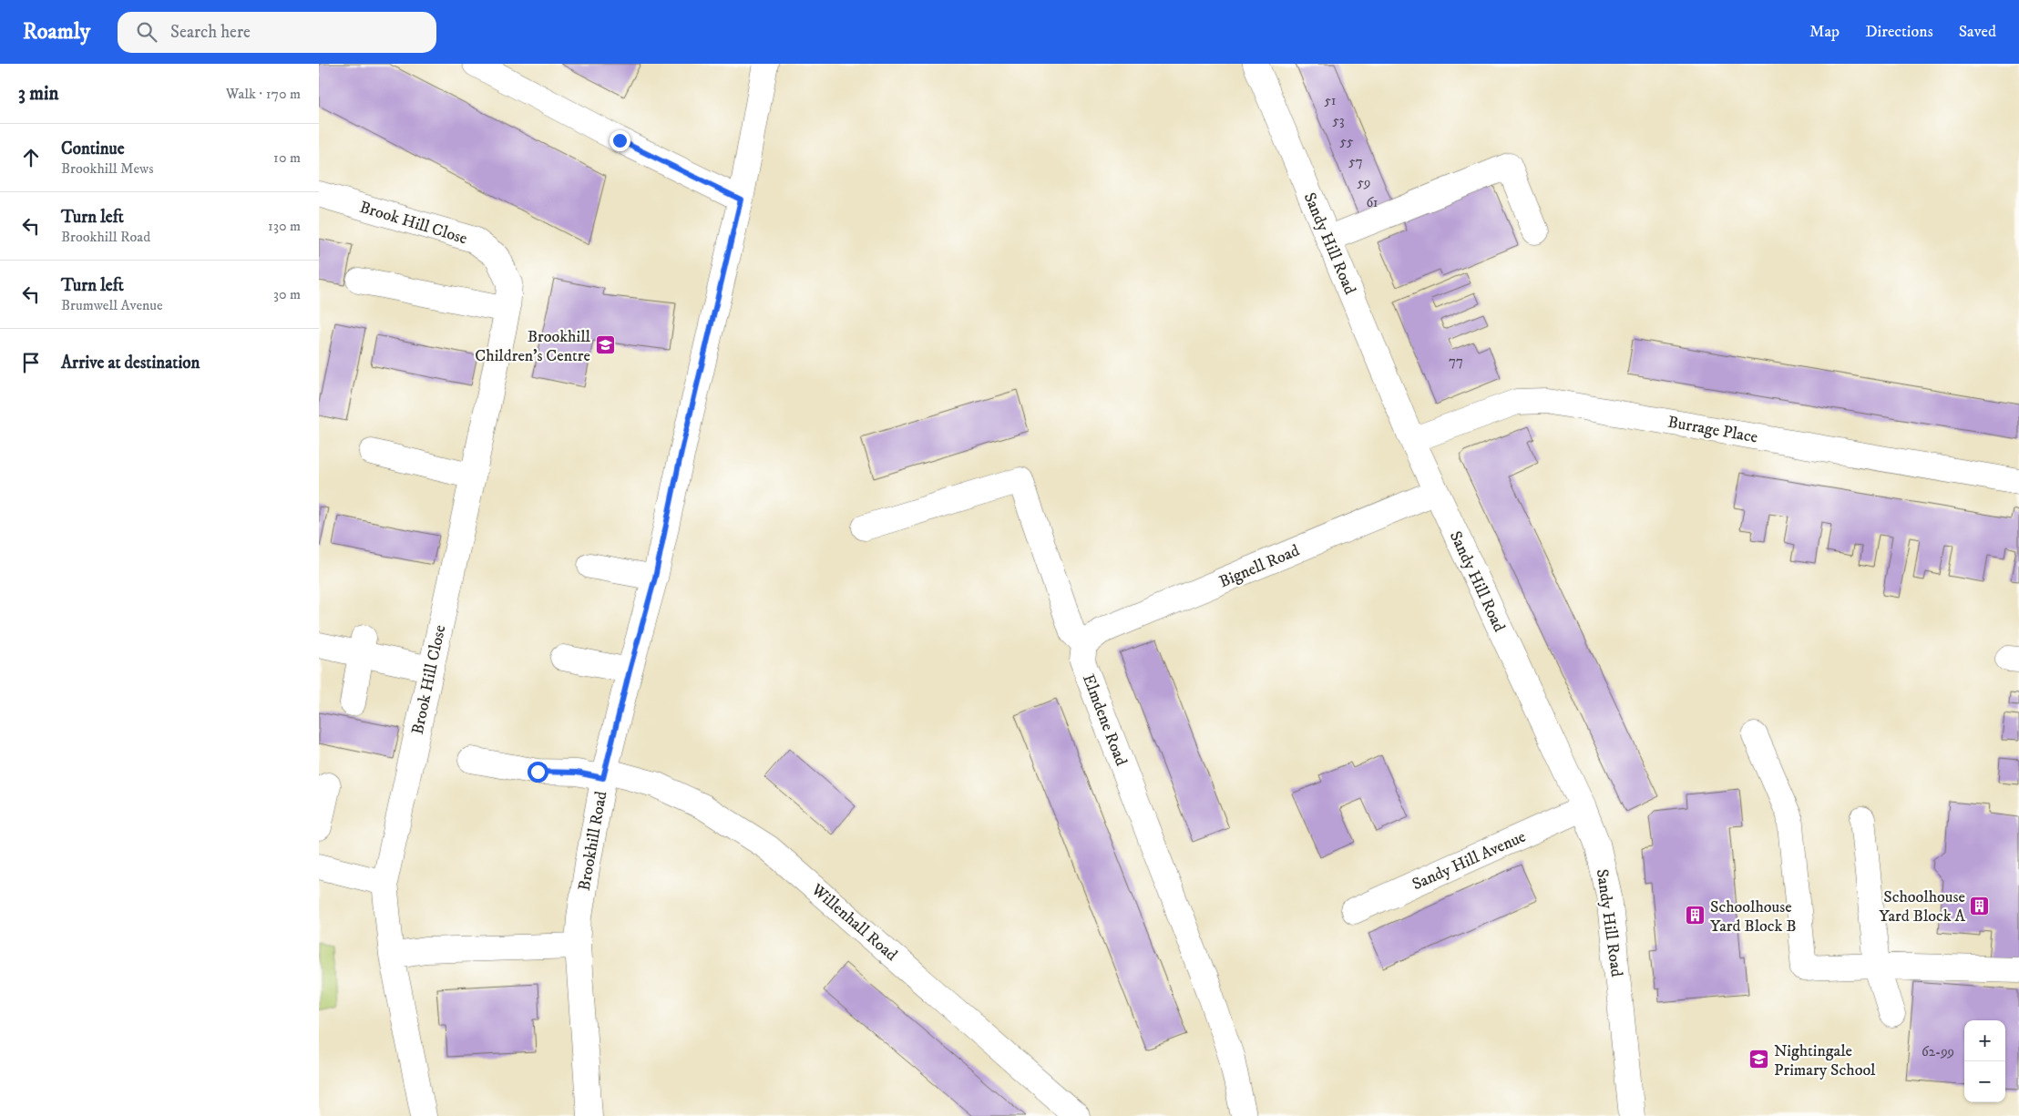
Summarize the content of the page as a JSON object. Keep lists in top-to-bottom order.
{
  "streets": {
    "street": [
      "Brook Hill Close",
      "Sandy Hill Road",
      "Burrage Place",
      "Bignell Road",
      "Elmdene Road",
      "Brookhill Road",
      "Sandy Hill Avenue",
      "Willenhall Road"
    ]
  },
  "crossings": [
    ["Sandy Hill Road", "Burrage Place"],
    ["Sandy Hill Road", "Bignell Road"],
    ["Sandy Hill Road", "Sandy Hill Avenue"],
    ["Bignell Road", "Elmdene Road"],
    ["Brookhill Road", "Willenhall Road"]
  ],
  "places": {
    "school or university": ["Brookhill Children’s Centre", "Nightingale Primary School"],
    "building": ["Schoolhouse Yard Block A", "Schoolhouse Yard Block B"]
  },
  "house_numbers": [
    "51",
    "53",
    "55",
    "57",
    "59",
    "61",
    "77",
    "62-99"
  ],
  "page": {
    "header": "Roamly",
    "search": "Search here",
    "nav": ["Map", "Directions", "Saved"],
    "heading": ["3 min", "Walk · 170 m"],
    "list": [
      ["Continue", "Brookhill Mews", "10 m"],
      ["Turn left", "Brookhill Road", "130 m"],
      ["Turn left", "Brumwell Avenue", "30 m"],
      "Arrive at destination"
    ],
    "map_buttons": ["+", "−"]
  }
}
